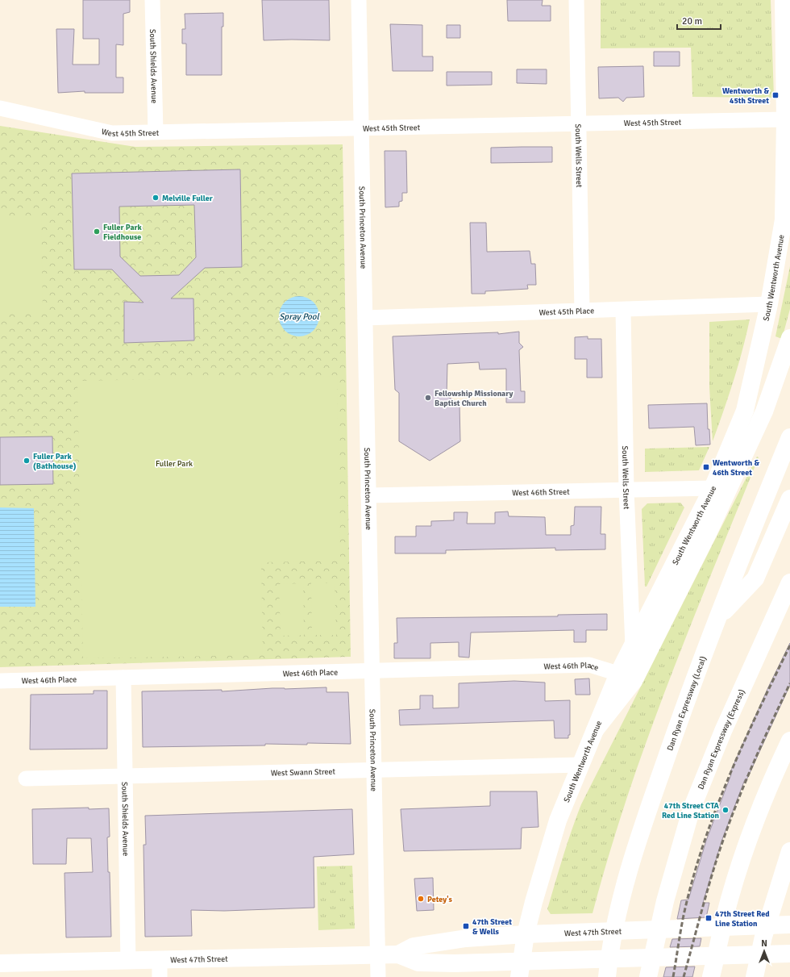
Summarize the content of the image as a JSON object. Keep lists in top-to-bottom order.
{
  "streets": {
    "main road": [
      "South Wentworth Avenue",
      "Dan Ryan Expressway (Local)",
      "Dan Ryan Expressway (Express)",
      "West 47th Street"
    ],
    "street": [
      "South Shields Avenue",
      "West 45th Street",
      "South Wells Street",
      "South Princeton Avenue",
      "West 45th Place",
      "West 46th Street",
      "West 46th Place",
      "West Swann Street"
    ]
  },
  "crossings": [
    ["South Shields Avenue", "West 45th Street"],
    ["South Shields Avenue", "West 46th Place"],
    ["South Shields Avenue", "West Swann Street"],
    ["South Shields Avenue", "West 47th Street"],
    ["West 45th Street", "South Wells Street"],
    ["West 45th Street", "South Princeton Avenue"],
    ["West 45th Street", "South Wentworth Avenue"],
    ["South Wells Street", "South Wentworth Avenue"],
    ["South Wells Street", "West 45th Place"],
    ["South Wells Street", "West 46th Street"],
    ["South Princeton Avenue", "West 45th Place"],
    ["South Princeton Avenue", "West 46th Street"],
    ["South Princeton Avenue", "West 46th Place"],
    ["South Princeton Avenue", "West Swann Street"],
    ["South Princeton Avenue", "West 47th Street"],
    ["South Wentworth Avenue", "West 45th Place"],
    ["South Wentworth Avenue", "West 46th Street"],
    ["South Wentworth Avenue", "West 46th Place"],
    ["South Wentworth Avenue", "West Swann Street"],
    ["South Wentworth Avenue", "West 47th Street"]
  ],
  "water": ["Spray Pool"],
  "parks": ["Fuller Park"],
  "places": {
    "transit": [
      "Wentworth & 45th Street",
      "Wentworth & 46th Street",
      "47th Street Red Line Station",
      "47th Street & Wells"
    ],
    "other": [
      "Melville Fuller",
      "Fuller Park Fieldhouse",
      "Fellowship Missionary Baptist Church",
      "Fuller Park (Bathhouse)",
      "47th Street CTA Red Line Station",
      "Petey's"
    ]
  },
  "scale_bar": "20 m",
  "north": "top"
}
